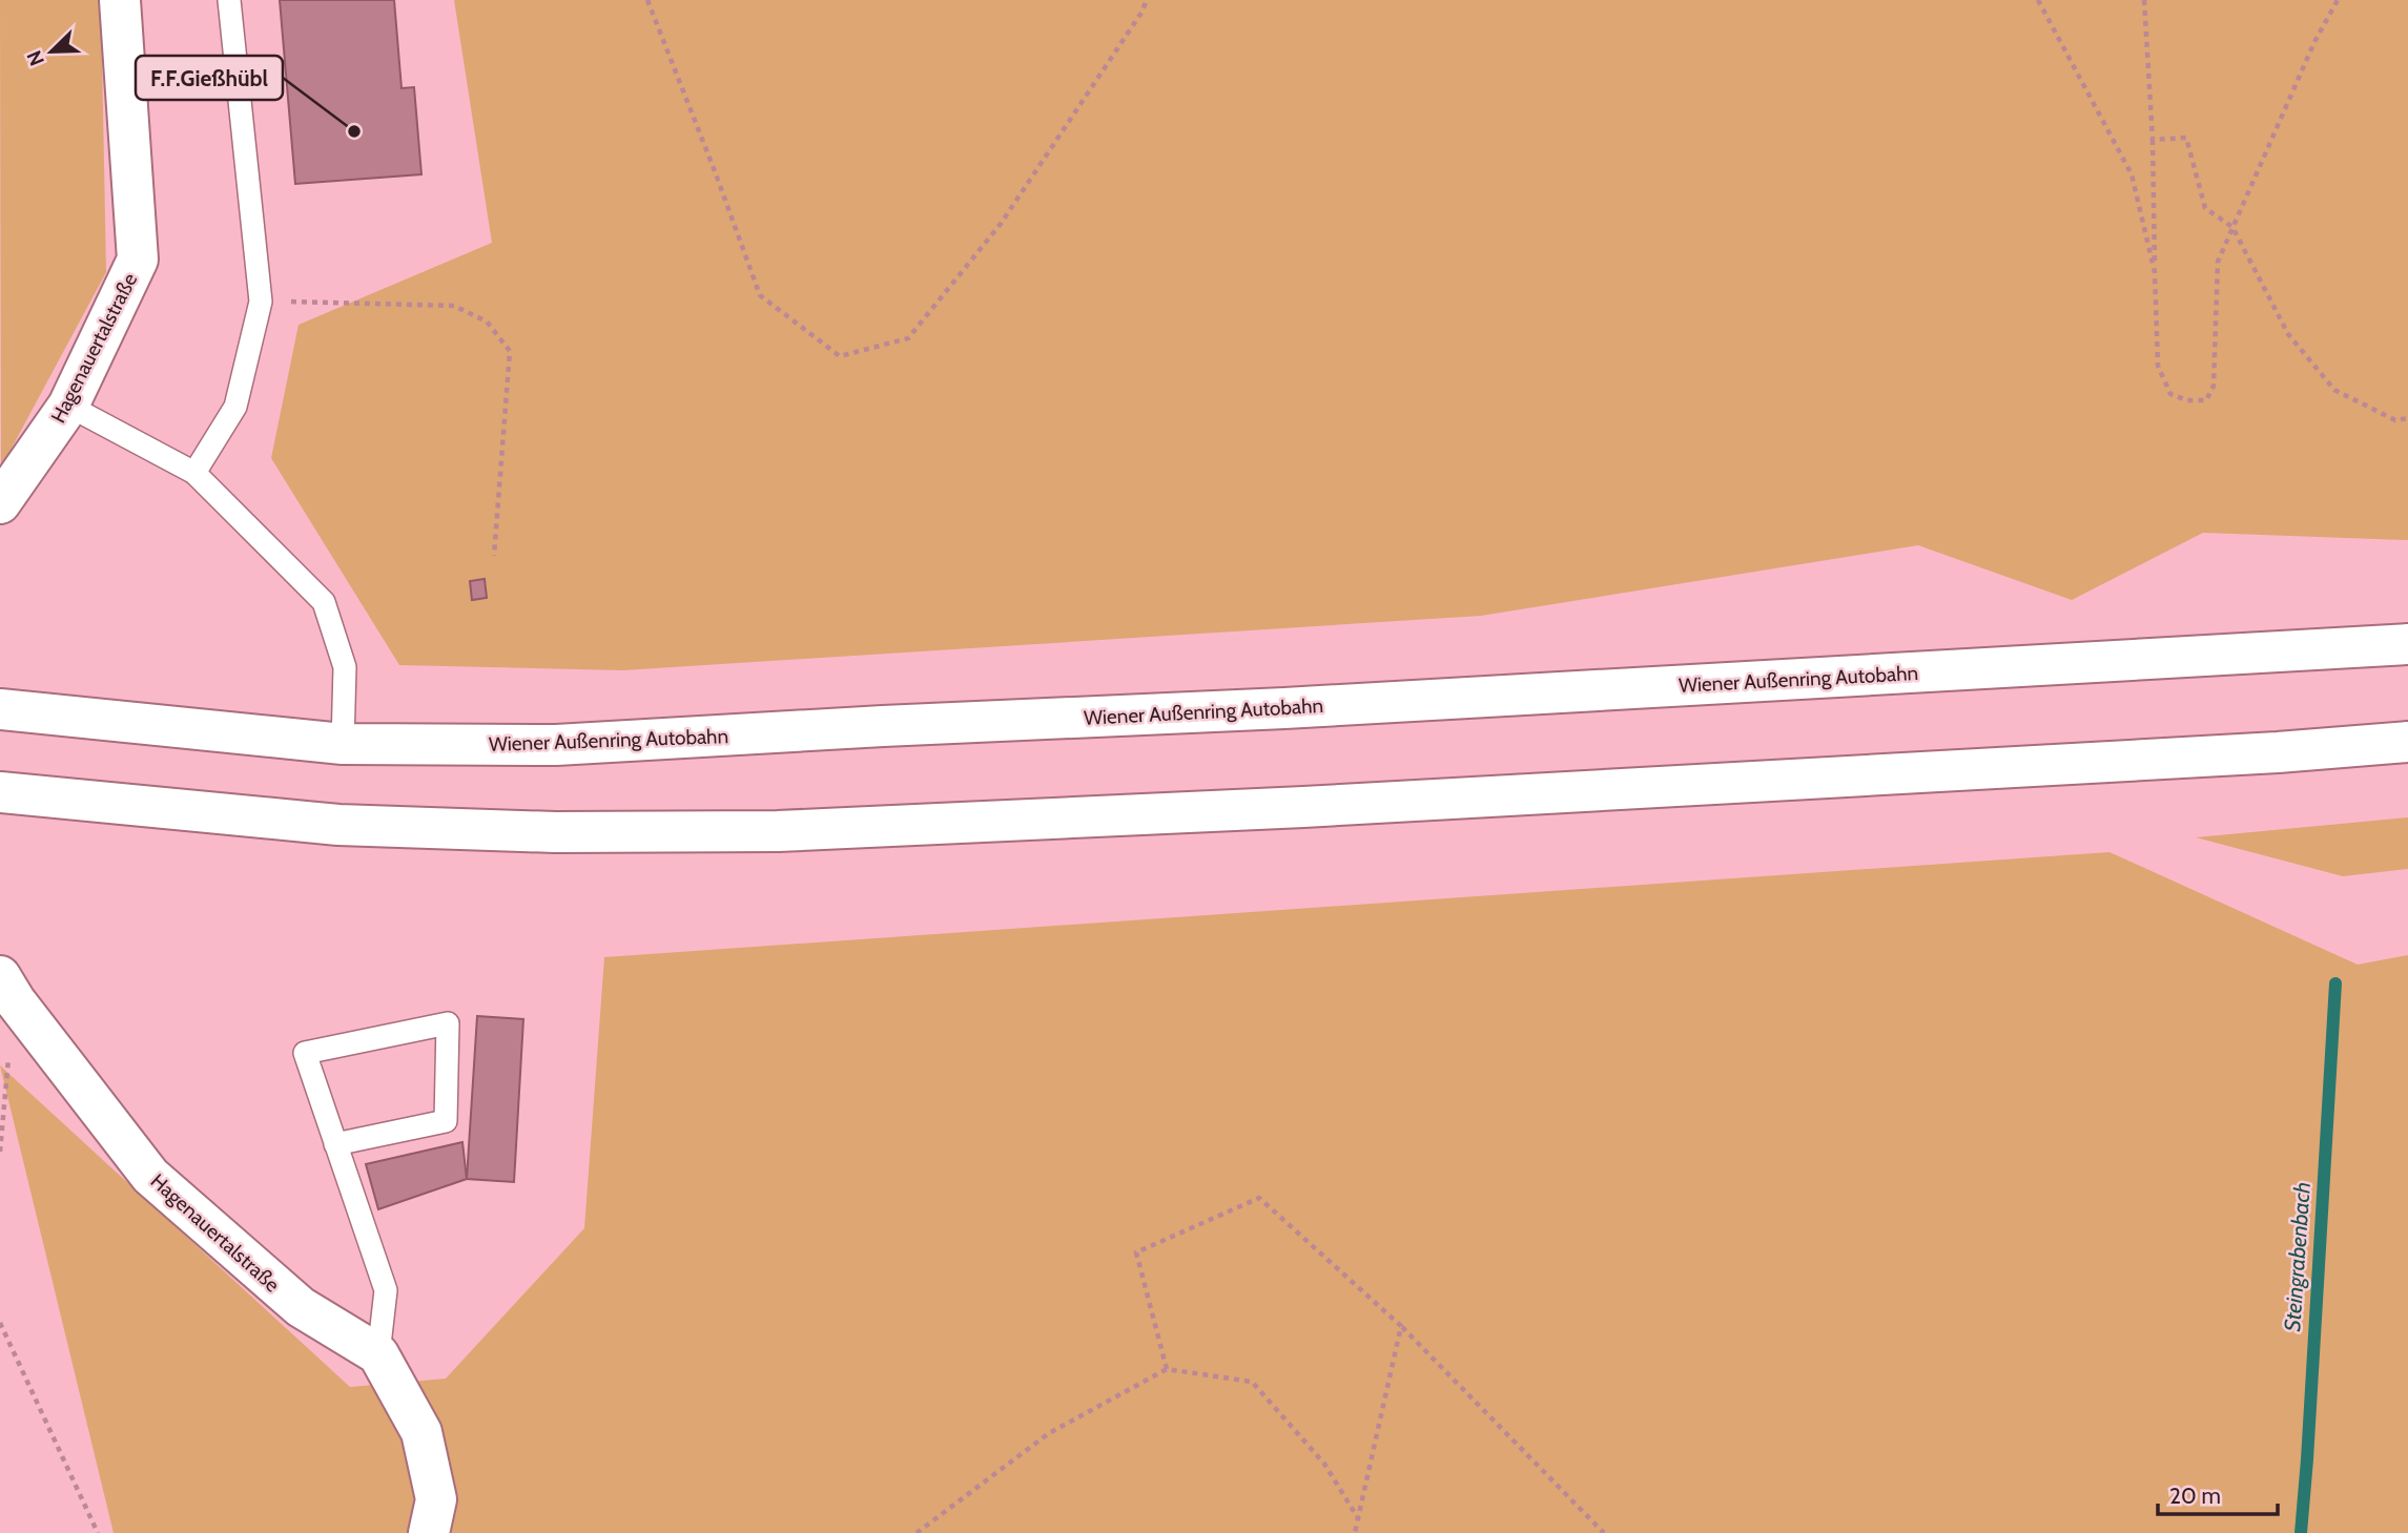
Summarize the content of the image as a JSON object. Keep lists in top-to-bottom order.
{
  "streets": {
    "main road": ["Hagenauertalstraße", "Wiener Außenring Autobahn"]
  },
  "water": ["Steingrabenbach"],
  "places": ["F.F.Gießhübl"],
  "scale_bar": "20 m",
  "north": "bottom left"
}
